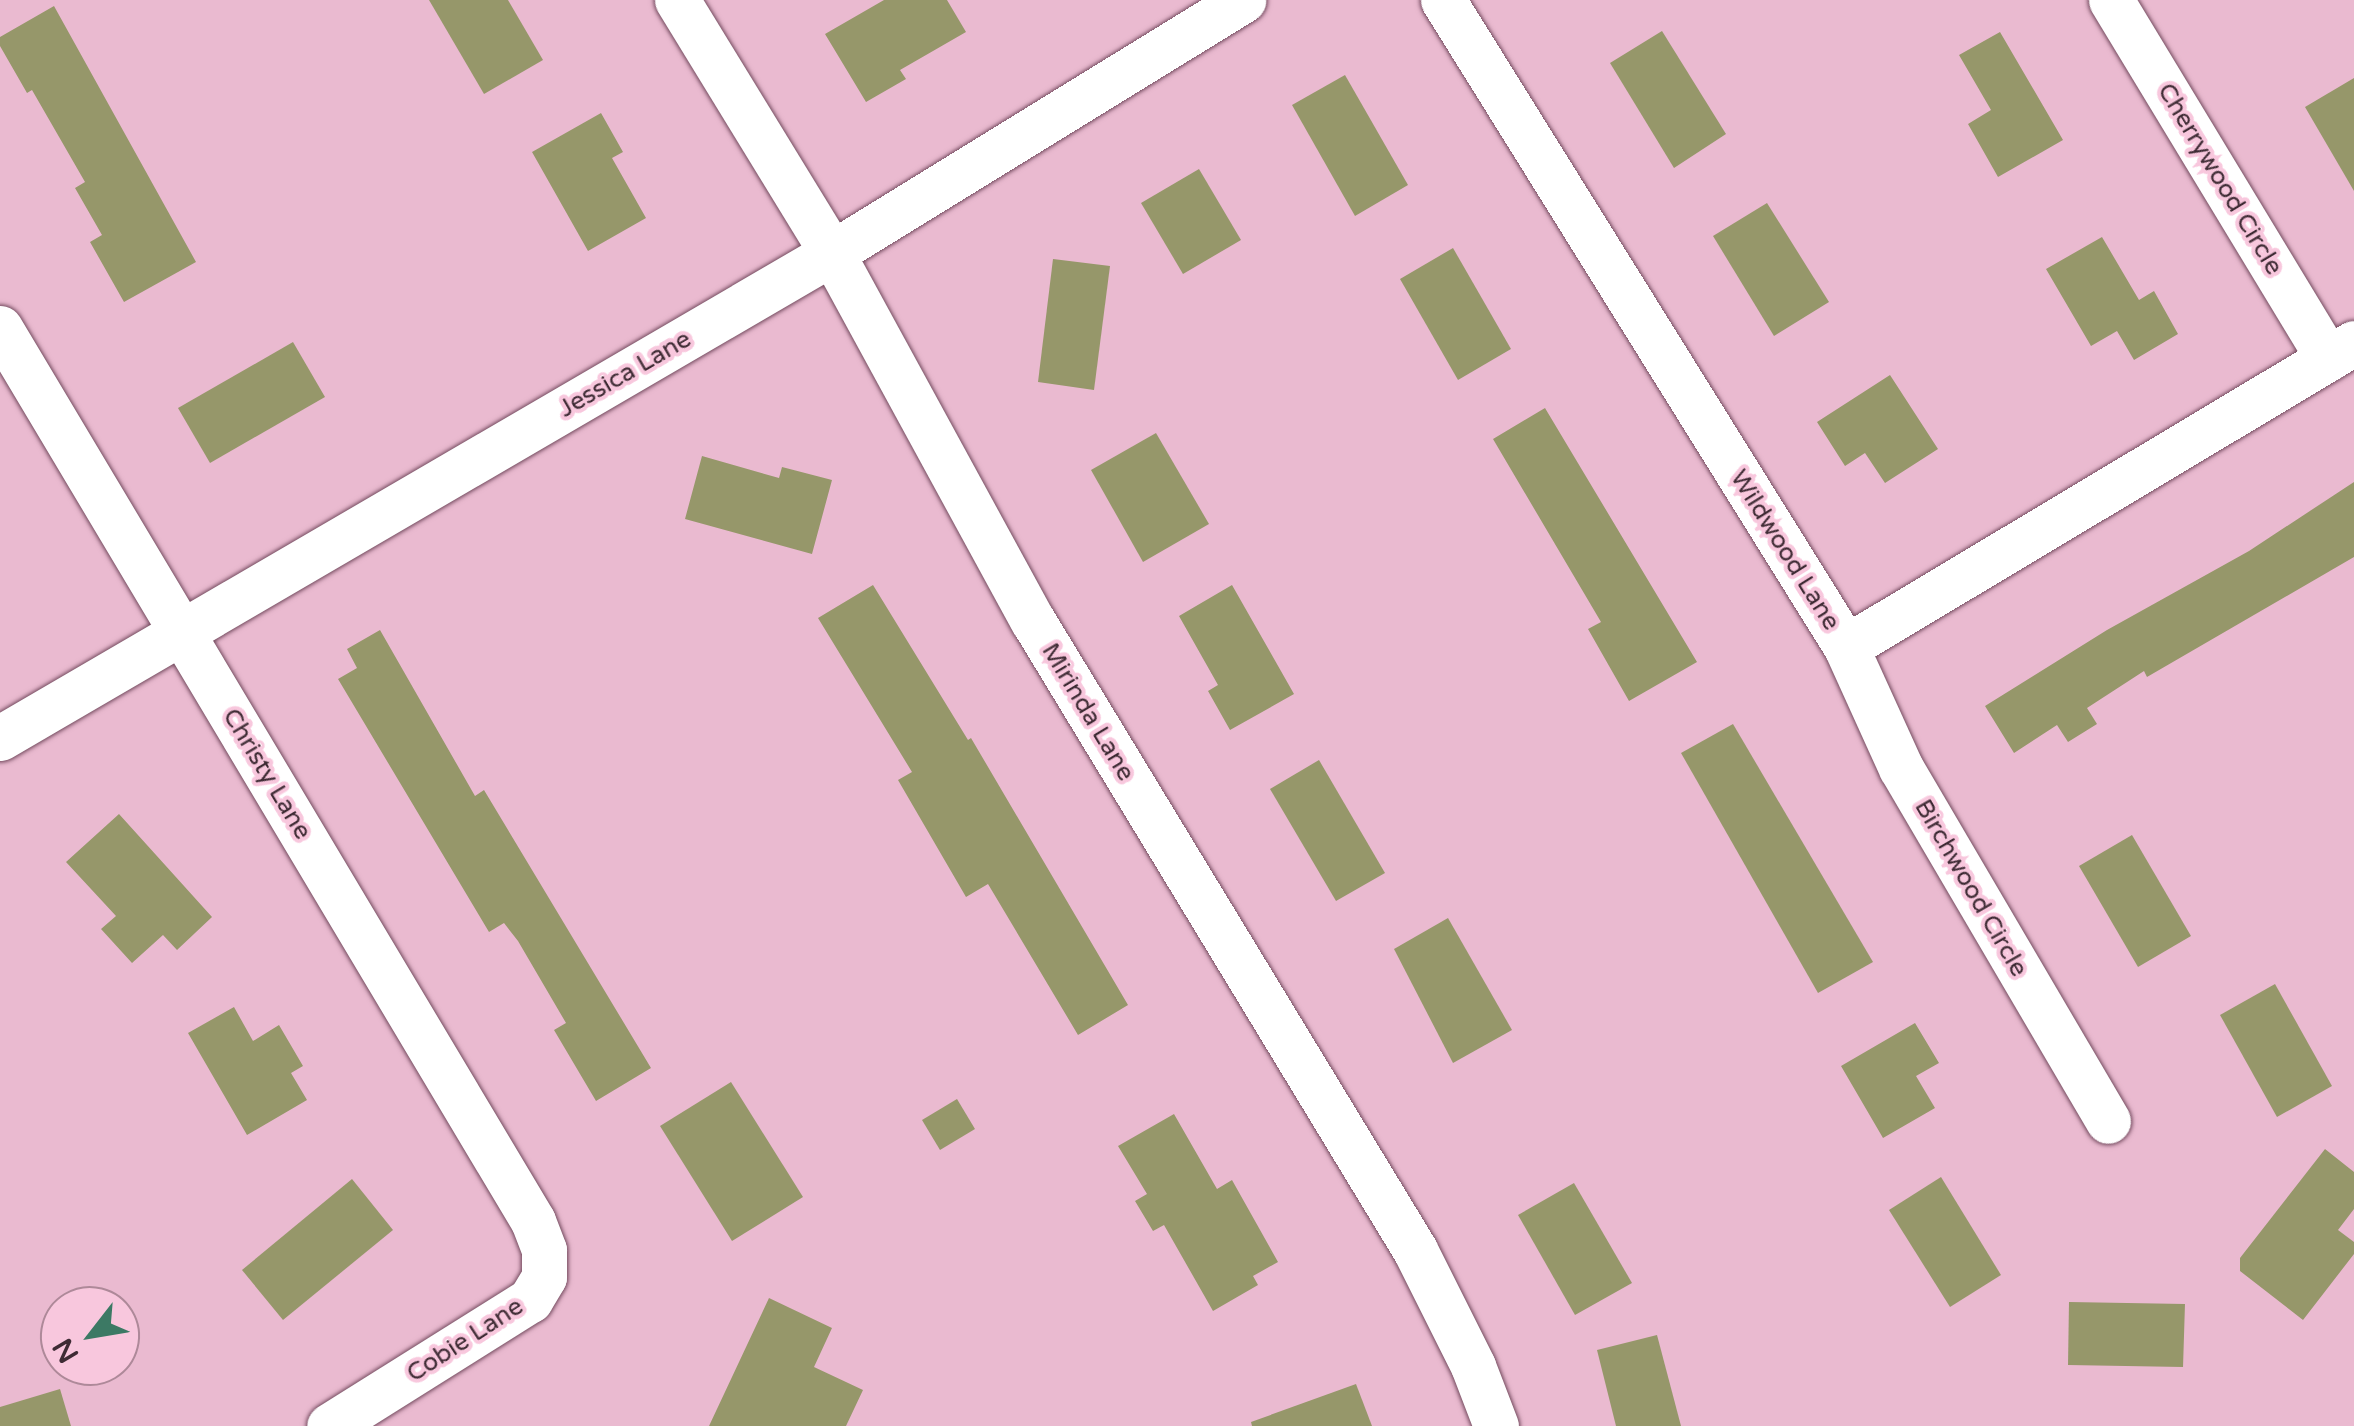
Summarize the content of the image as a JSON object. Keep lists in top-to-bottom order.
{
  "streets": {
    "street": [
      "Cherrywood Circle",
      "Jessica Lane",
      "Wildwood Lane",
      "Mirinda Lane",
      "Christy Lane",
      "Birchwood Circle",
      "Cobie Lane"
    ]
  },
  "crossings": [
    ["Cherrywood Circle", "Wildwood Lane"],
    ["Jessica Lane", "Mirinda Lane"],
    ["Jessica Lane", "Christy Lane"],
    ["Wildwood Lane", "Birchwood Circle"],
    ["Christy Lane", "Cobie Lane"]
  ],
  "north": "bottom left"
}
